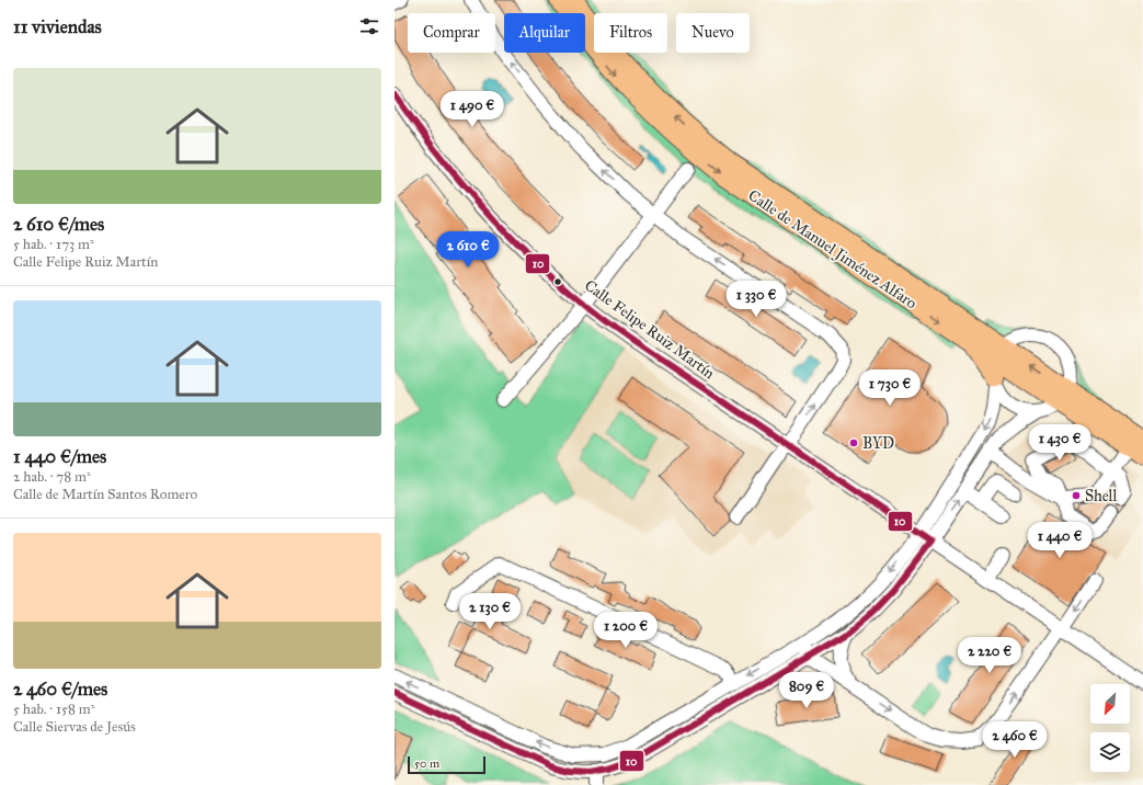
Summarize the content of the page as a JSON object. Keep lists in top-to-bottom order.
{
  "streets": {
    "highway": ["Calle de Manuel Jiménez Alfaro"],
    "street": ["Calle Felipe Ruiz Martín"]
  },
  "places": ["BYD", "Shell"],
  "lines": ["transit line 10"],
  "scale_bar": "50 m",
  "north": "bottom left",
  "page": {
    "heading": "11 viviendas",
    "chip": [
      "Comprar",
      "Alquilar",
      "Filtros",
      "Nuevo"
    ],
    "list": [
      {
        "name": "2 610 €/mes",
        "note": "5 hab. · 173 m² · Calle Felipe Ruiz Martín"
      },
      {
        "name": "1 440 €/mes",
        "note": "2 hab. · 78 m² · Calle de Martín Santos Romero"
      },
      {
        "name": "2 460 €/mes",
        "note": "5 hab. · 158 m² · Calle Siervas de Jesús"
      }
    ],
    "price": [
      "1 490 €",
      "2 610 €",
      "1 330 €",
      "1 730 €",
      "1 430 €",
      "1 440 €",
      "2 130 €",
      "1 200 €",
      "2 220 €",
      "809 €",
      "2 460 €"
    ],
    "scale": "50 m"
  }
}
